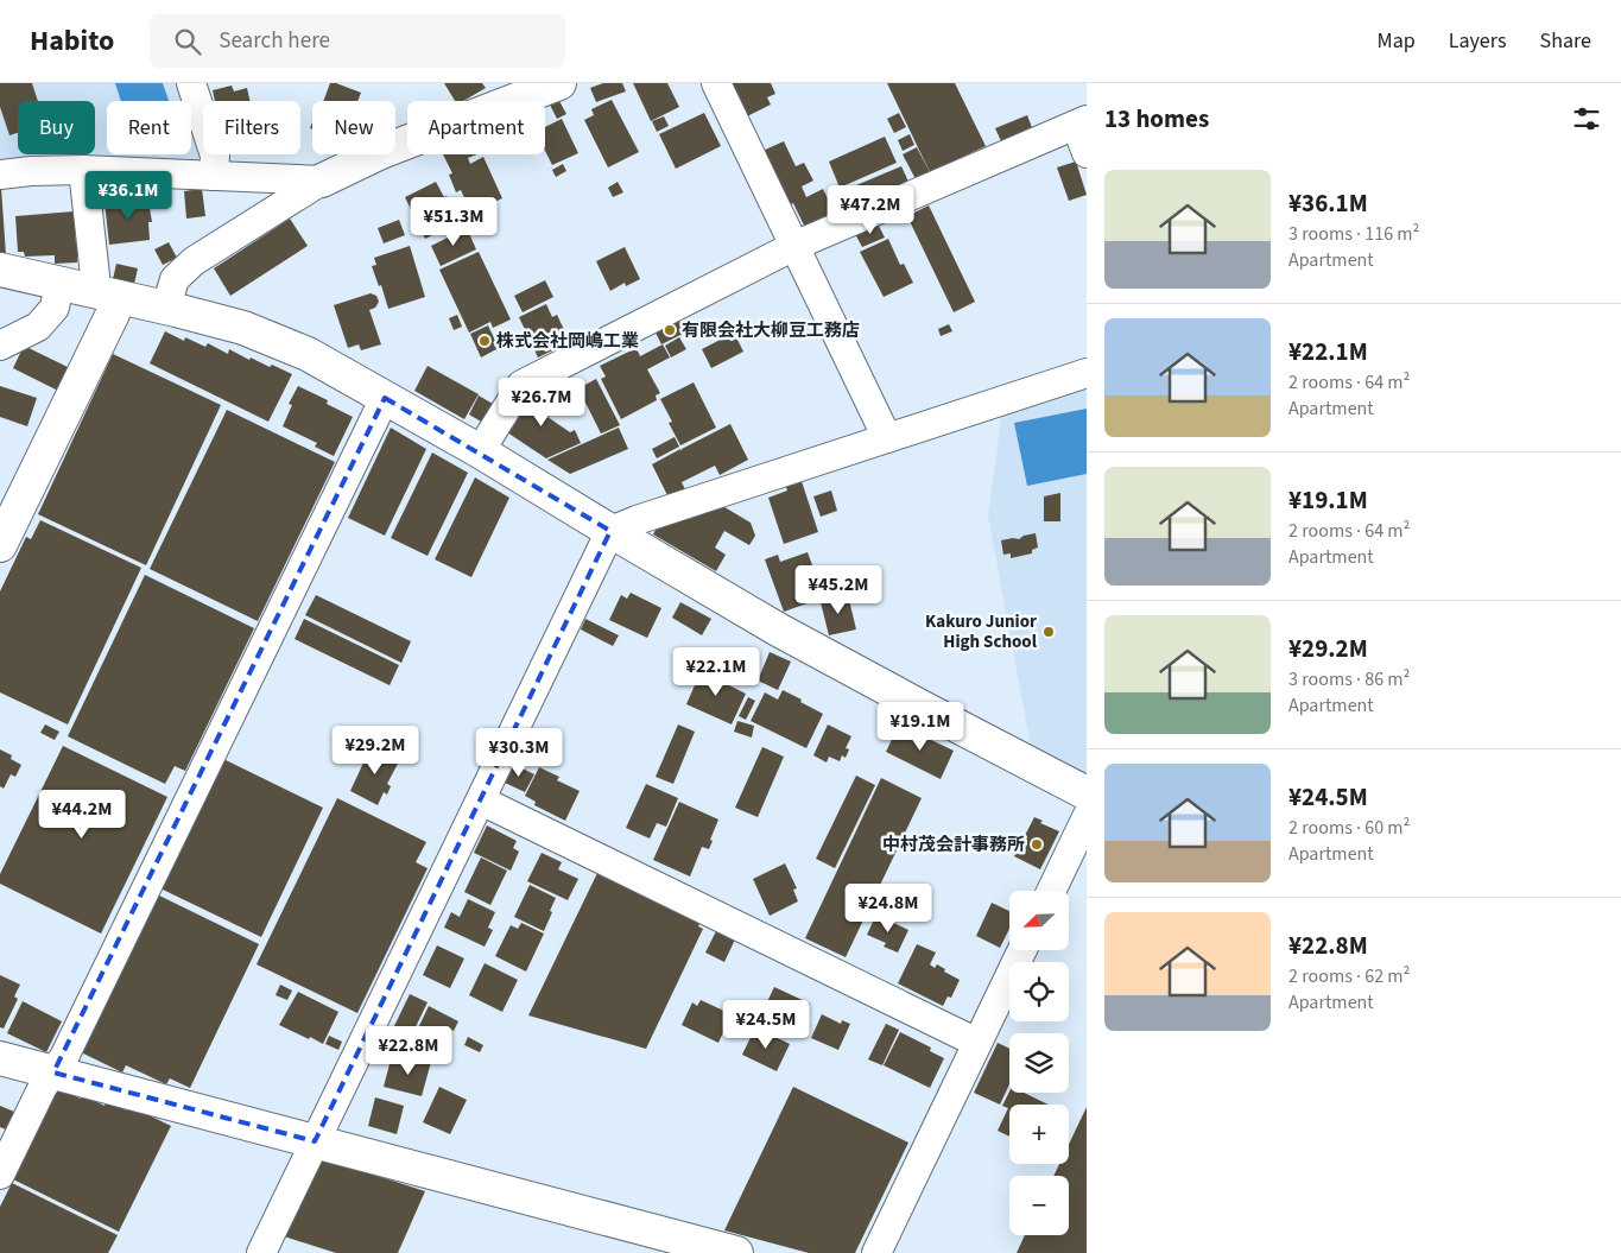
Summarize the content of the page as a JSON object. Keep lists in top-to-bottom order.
{
  "places": [
    "有限会社大柳豆工務店",
    "株式会社岡嶋工業",
    "Kakuro Junior High School",
    "中村茂会計事務所"
  ],
  "north": "bottom left",
  "page": {
    "header": "Habito",
    "search": "Search here",
    "nav": ["Map", "Layers", "Share"],
    "heading": "13 homes",
    "chip": [
      "Buy",
      "Rent",
      "Filters",
      "New",
      "Apartment"
    ],
    "list": [
      {
        "name": "¥36.1M",
        "note": "3 rooms · 116 m² · Apartment"
      },
      {
        "name": "¥22.1M",
        "note": "2 rooms · 64 m² · Apartment"
      },
      {
        "name": "¥19.1M",
        "note": "2 rooms · 64 m² · Apartment"
      },
      {
        "name": "¥29.2M",
        "note": "3 rooms · 86 m² · Apartment"
      },
      {
        "name": "¥24.5M",
        "note": "2 rooms · 60 m² · Apartment"
      },
      {
        "name": "¥22.8M",
        "note": "2 rooms · 62 m² · Apartment"
      }
    ],
    "price": [
      "¥36.1M",
      "¥47.2M",
      "¥51.3M",
      "¥26.7M",
      "¥45.2M",
      "¥22.1M",
      "¥19.1M",
      "¥29.2M",
      "¥30.3M",
      "¥44.2M",
      "¥24.8M",
      "¥24.5M",
      "¥22.8M"
    ],
    "map_buttons": ["+", "−"]
  }
}
